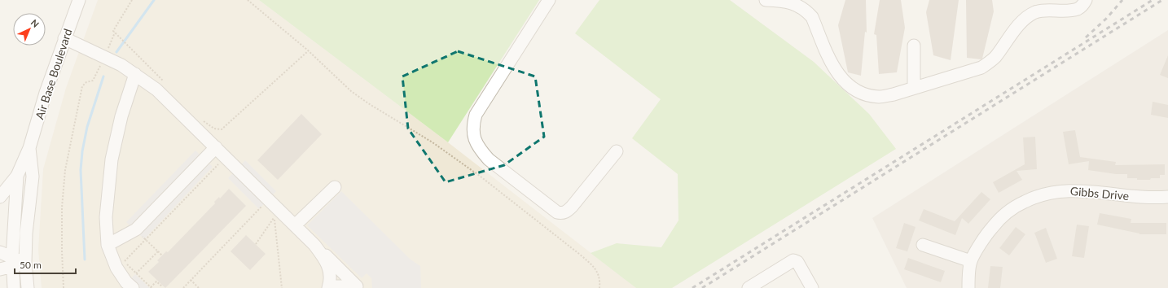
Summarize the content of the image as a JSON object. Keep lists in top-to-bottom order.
{
  "streets": {
    "street": ["Air Base Boulevard", "Gibbs Drive"]
  },
  "scale_bar": "50 m",
  "north": "top right"
}
